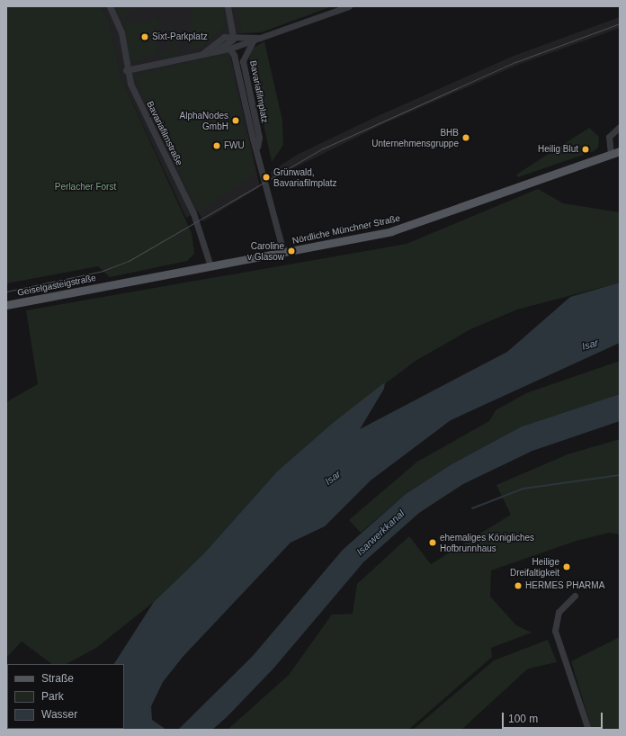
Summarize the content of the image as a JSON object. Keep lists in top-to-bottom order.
{
  "streets": {
    "main road": ["Nördliche Münchner Straße", "Geiselgasteigstraße"],
    "street": ["Bavariafilmplatz", "Bavariafilmstraße"]
  },
  "crossings": [
    ["Bavariafilmplatz", "Nördliche Münchner Straße"],
    ["Bavariafilmstraße", "Nördliche Münchner Straße"],
    ["Nördliche Münchner Straße", "Geiselgasteigstraße"]
  ],
  "water": ["Isar", "Isarwerkkanal"],
  "parks": ["Perlacher Forst"],
  "places": [
    "Sixt-Parkplatz",
    "AlphaNodes GmbH",
    "BHB Unternehmensgruppe",
    "FWU",
    "Heilig Blut",
    "Grünwald, Bavariafilmplatz",
    "Caroline v Glasow",
    "ehemaliges Königliches Hofbrunnhaus",
    "Heilige Dreifaltigkeit",
    "HERMES PHARMA"
  ],
  "legend": ["Straße", "Park", "Wasser"],
  "scale_bar": "100 m"
}
